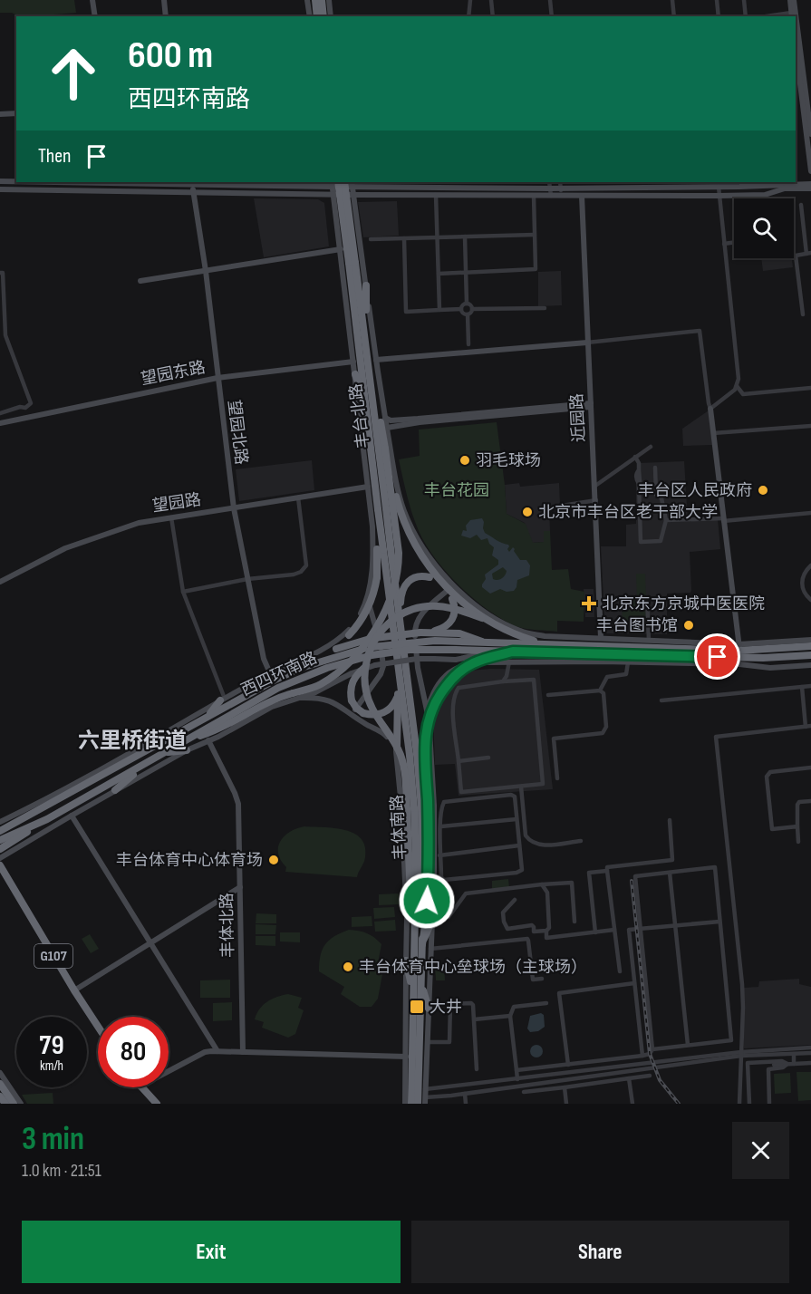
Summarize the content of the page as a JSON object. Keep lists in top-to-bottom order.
{
  "streets": {
    "highway": [
      "丰台北路",
      "西四环南路",
      "丰体南路",
      "G107"
    ],
    "street": [
      "望园东路",
      "近园路",
      "望园北路",
      "望园路",
      "丰体北路"
    ]
  },
  "crossings": [
    ["望园东路", "丰台北路"],
    ["望园东路", "望园北路"],
    ["丰台北路", "望园路"],
    ["丰台北路", "西四环南路"],
    ["丰台北路", "丰体南路"],
    ["近园路", "西四环南路"],
    ["望园北路", "望园路"],
    ["望园北路", "西四环南路"],
    ["西四环南路", "丰体南路"],
    ["西四环南路", "丰体北路"]
  ],
  "districts": ["六里桥街道"],
  "parks": ["丰台花园"],
  "places": {
    "other": [
      "羽毛球场",
      "丰台区人民政府",
      "北京市丰台区老干部大学",
      "丰台图书馆",
      "丰台体育中心体育场",
      "丰台体育中心垒球场（主球场）"
    ],
    "health": ["北京东方京城中医医院"],
    "transit": ["大井"]
  },
  "page": {
    "turn": ["600 m", "西四环南路"],
    "then": "Then",
    "speed": "79 km/h",
    "limit": "80",
    "heading": ["3 min", "1.0 km · 21:51"],
    "buttons": ["Exit", "Share"]
  }
}
